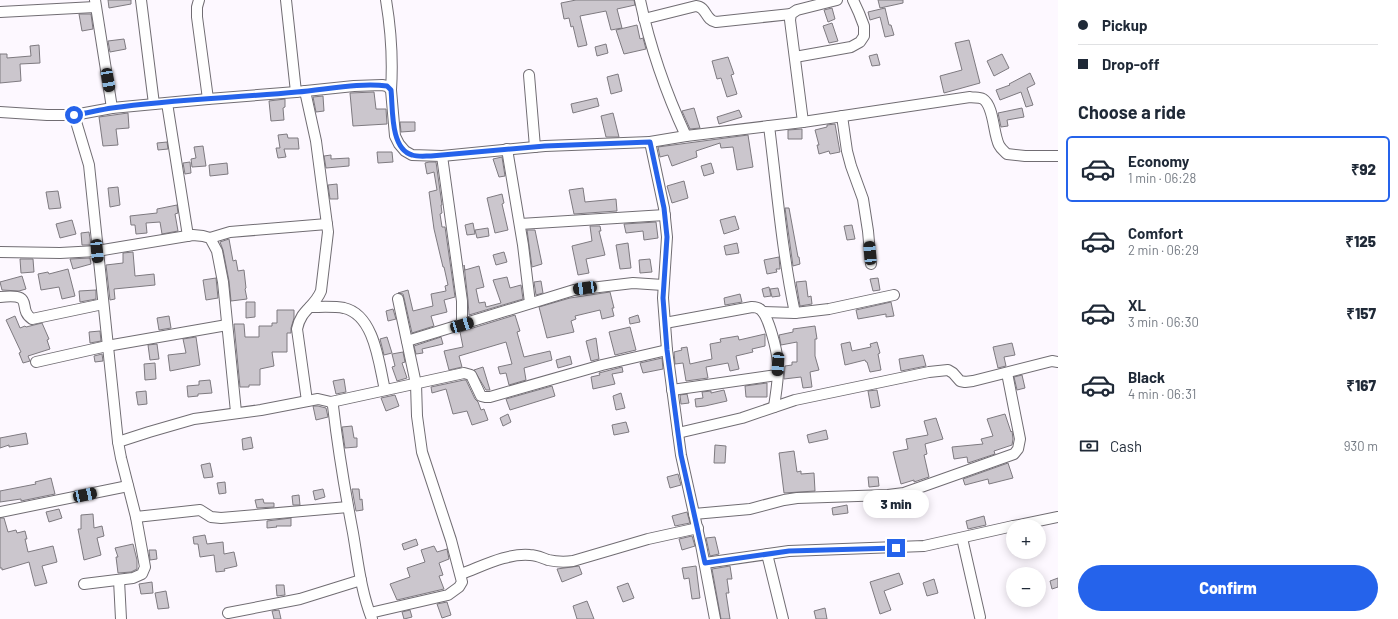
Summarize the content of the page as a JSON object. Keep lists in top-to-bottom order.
{
  "page": {
    "banner": ["Pickup", "Drop-off"],
    "heading": "Choose a ride",
    "list": [
      {
        "name": "Economy",
        "note": "1 min · 06:28",
        "value": "₹92"
      },
      {
        "name": "Comfort",
        "note": "2 min · 06:29",
        "value": "₹125"
      },
      {
        "name": "XL",
        "note": "3 min · 06:30",
        "value": "₹157"
      },
      {
        "name": "Black",
        "note": "4 min · 06:31",
        "value": "₹167"
      }
    ],
    "pay": ["Cash", "930 m"],
    "bubble": "3 min",
    "map_buttons": ["+", "−"],
    "buttons": "Confirm"
  }
}
